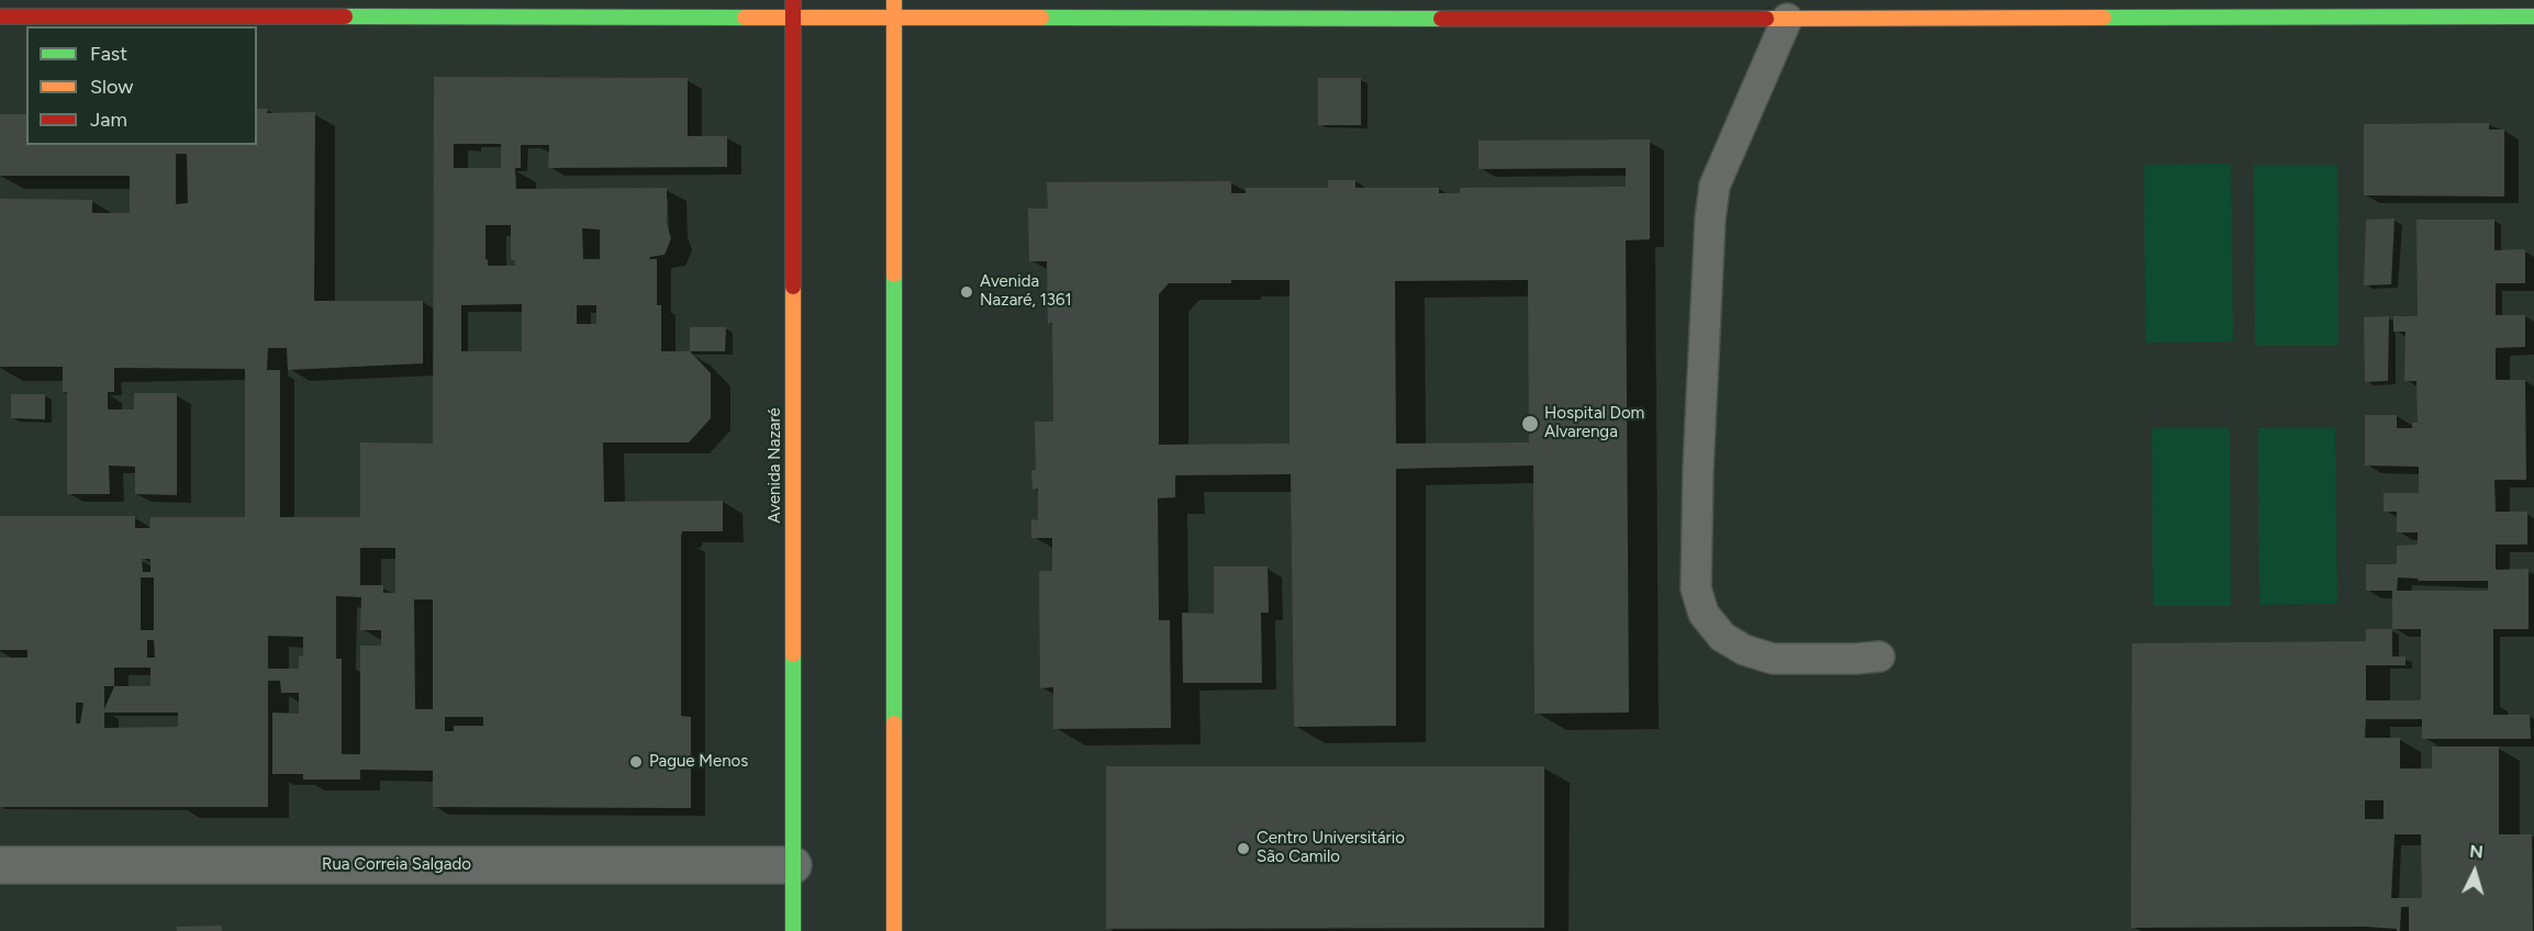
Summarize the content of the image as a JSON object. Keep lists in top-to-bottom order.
{
  "streets": {
    "street": ["Avenida Nazaré", "Rua Correia Salgado"]
  },
  "crossings": [
    ["Avenida Nazaré", "Rua Correia Salgado"]
  ],
  "places": [
    "Avenida Nazaré, 1361",
    "Hospital Dom Alvarenga",
    "Pague Menos",
    "Centro Universitário São Camilo"
  ],
  "legend": ["Fast", "Slow", "Jam"],
  "north": "top"
}
